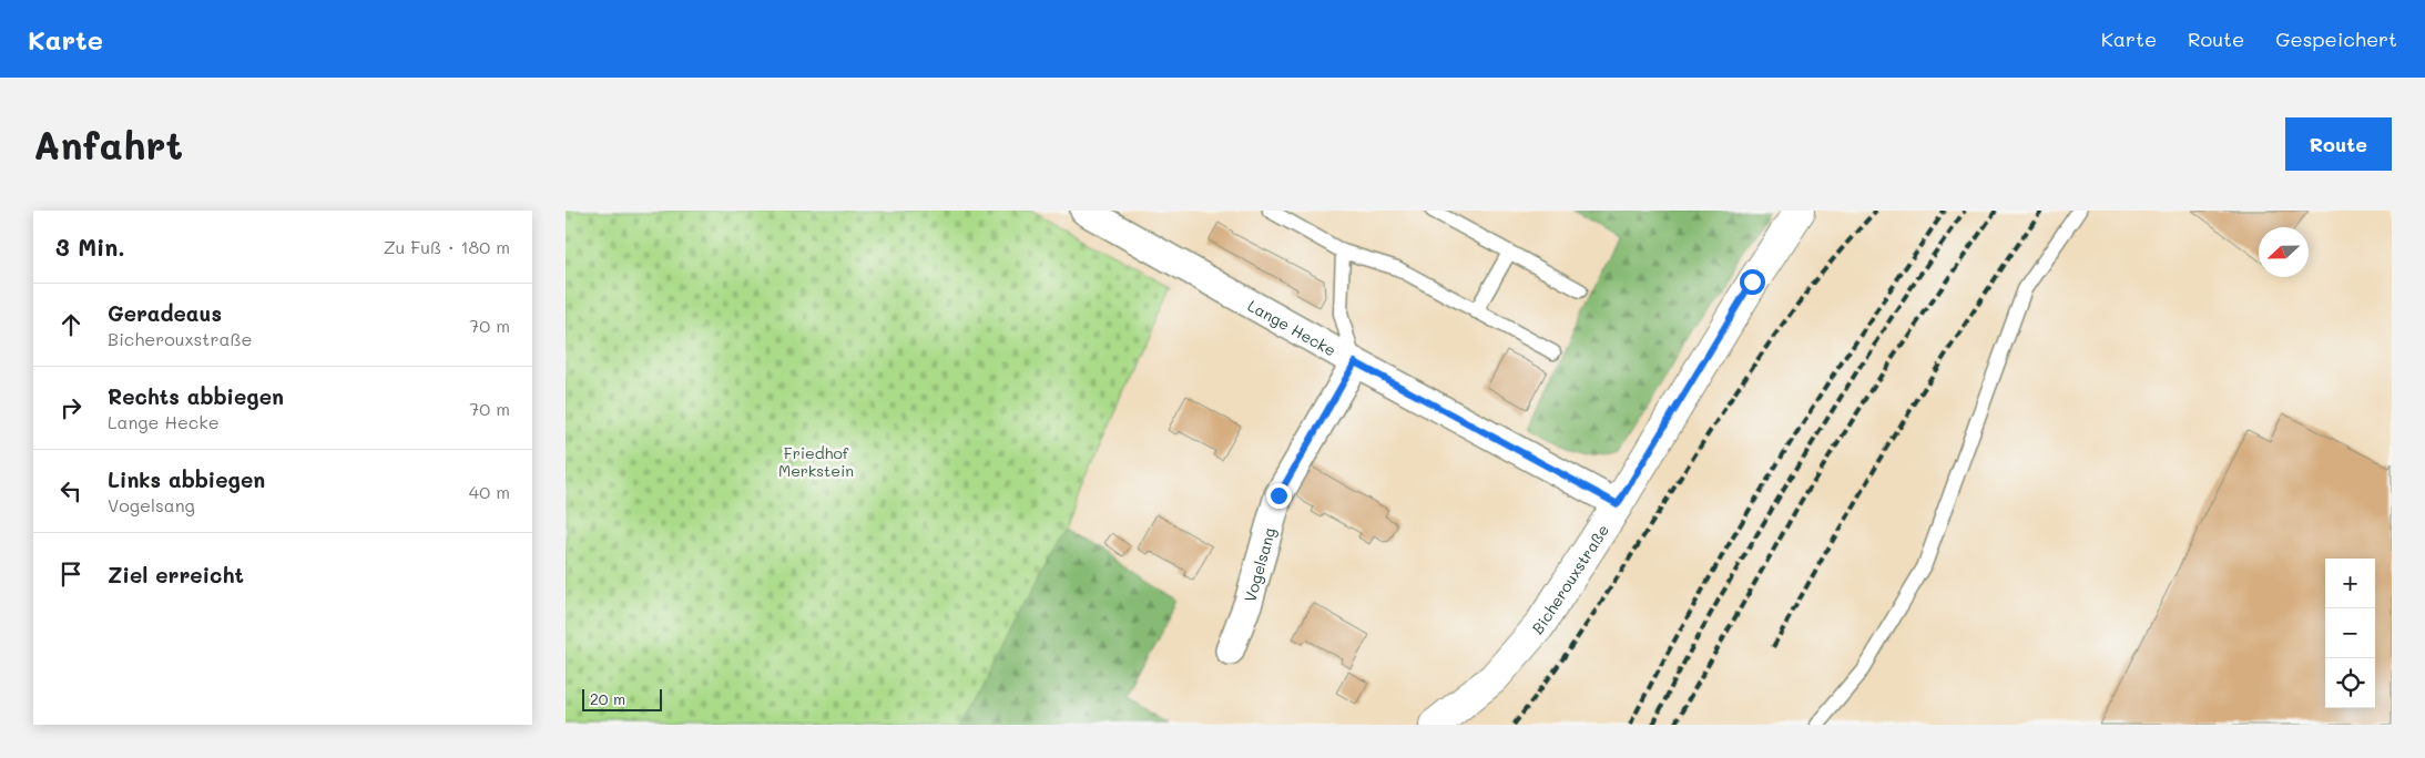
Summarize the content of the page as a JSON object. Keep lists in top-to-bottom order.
{
  "streets": {
    "street": ["Lange Hecke", "Vogelsang", "Bicherouxstraße"]
  },
  "crossings": [
    ["Lange Hecke", "Vogelsang"],
    ["Lange Hecke", "Bicherouxstraße"]
  ],
  "parks": ["Friedhof Merkstein"],
  "scale_bar": "20 m",
  "north": "left",
  "page": {
    "header": "Karte",
    "nav": ["Karte", "Route", "Gespeichert"],
    "buttons": "Route",
    "title": "Anfahrt",
    "heading": ["3 Min.", "Zu Fuß · 180 m"],
    "list": [
      ["Geradeaus", "Bicherouxstraße", "70 m"],
      ["Rechts abbiegen", "Lange Hecke", "70 m"],
      ["Links abbiegen", "Vogelsang", "40 m"],
      "Ziel erreicht"
    ],
    "map_buttons": ["+", "−"],
    "scale": "20 m"
  }
}
